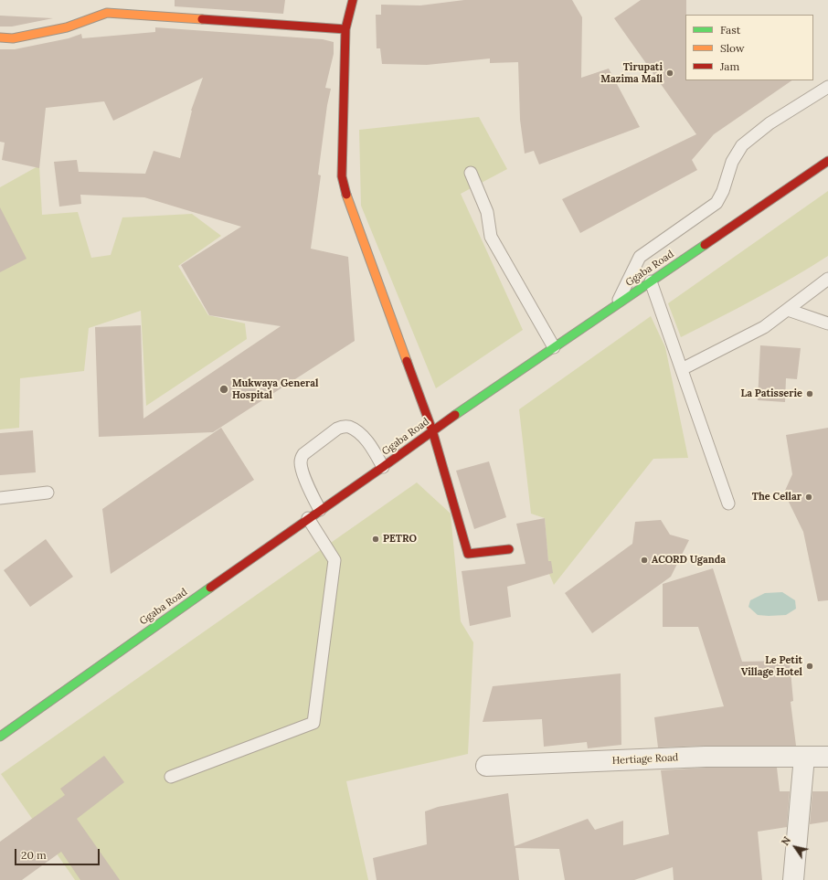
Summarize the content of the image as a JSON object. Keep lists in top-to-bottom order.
{
  "streets": {
    "main road": ["Ggaba Road"],
    "street": ["Hertiage Road"]
  },
  "places": [
    "Tirupati Mazima Mall",
    "Mukwaya General Hospital",
    "La Patisserie",
    "The Cellar",
    "PETRO",
    "ACORD Uganda",
    "Le Petit Village Hotel"
  ],
  "legend": ["Fast", "Slow", "Jam"],
  "scale_bar": "20 m",
  "north": "top left"
}
